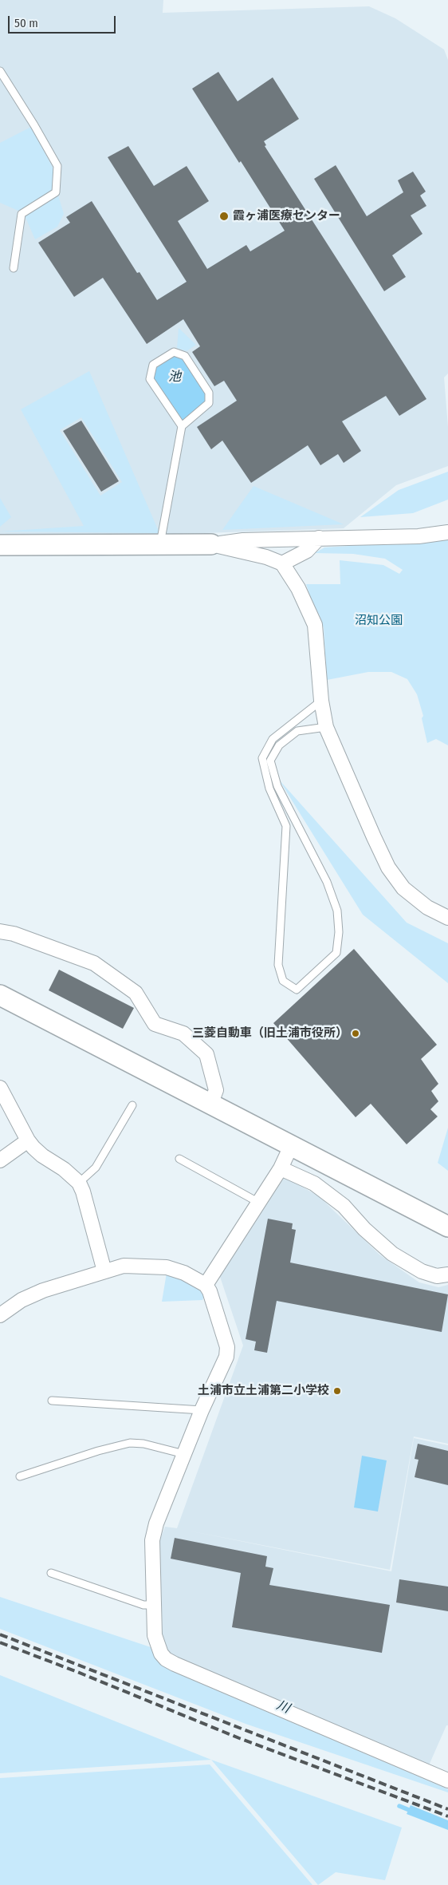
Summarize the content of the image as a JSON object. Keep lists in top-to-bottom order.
{
  "water": ["池", "川"],
  "parks": ["沼知公園"],
  "places": ["霞ヶ浦医療センター", "三菱自動車（旧土浦市役所）", "土浦市立土浦第二小学校"],
  "scale_bar": "50 m"
}
